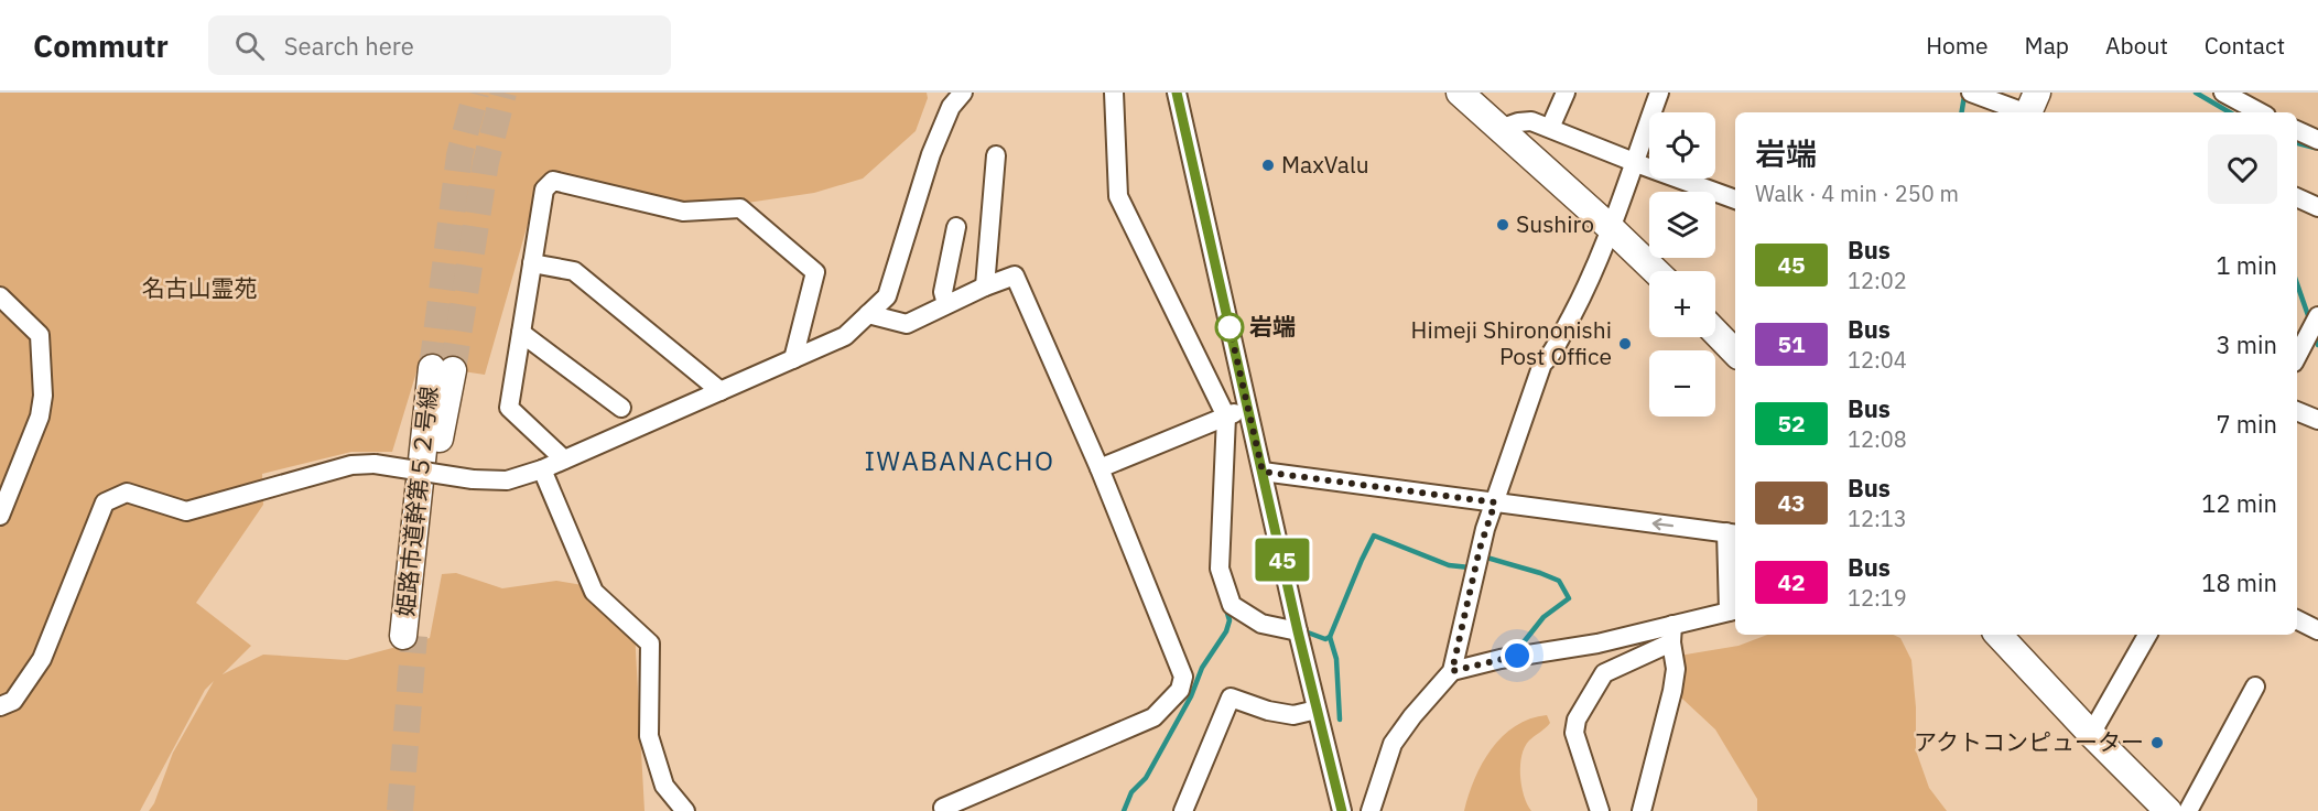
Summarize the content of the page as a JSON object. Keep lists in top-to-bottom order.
{
  "streets": {
    "street": ["姫路市道幹第５２号線"]
  },
  "districts": ["IWABANACHO"],
  "parks": ["名古山霊苑"],
  "places": [
    "MaxValu",
    "Sushiro",
    "岩端",
    "Himeji Shirononishi Post Office",
    "アクトコンピューター"
  ],
  "lines": ["bus line 45"],
  "page": {
    "header": "Commutr",
    "search": "Search here",
    "nav": [
      "Home",
      "Map",
      "About",
      "Contact"
    ],
    "on_map": "45",
    "map_buttons": ["+", "−"],
    "heading": ["岩端", "Walk · 4 min · 250 m"],
    "list": [
      {
        "mark": "45",
        "name": "Bus",
        "note": "12:02",
        "value": "1 min"
      },
      {
        "mark": "51",
        "name": "Bus",
        "note": "12:04",
        "value": "3 min"
      },
      {
        "mark": "52",
        "name": "Bus",
        "note": "12:08",
        "value": "7 min"
      },
      {
        "mark": "43",
        "name": "Bus",
        "note": "12:13",
        "value": "12 min"
      },
      {
        "mark": "42",
        "name": "Bus",
        "note": "12:19",
        "value": "18 min"
      }
    ]
  }
}
